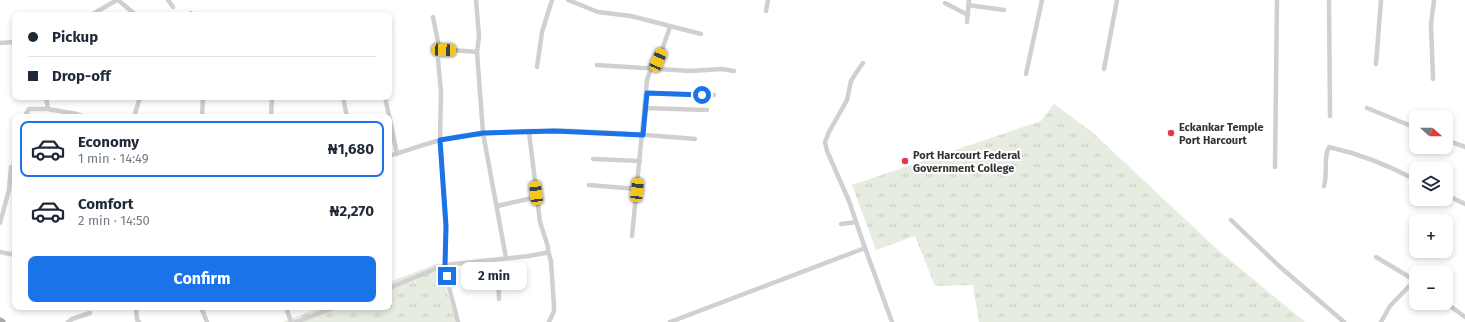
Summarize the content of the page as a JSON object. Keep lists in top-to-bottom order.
{
  "places": ["Eckankar Temple Port Harcourt", "Port Harcourt Federal Government College"],
  "north": "right",
  "page": {
    "banner": ["Pickup", "Drop-off"],
    "map_buttons": ["+", "−"],
    "list": [
      {
        "name": "Economy",
        "note": "1 min · 14:49",
        "value": "₦1,680"
      },
      {
        "name": "Comfort",
        "note": "2 min · 14:50",
        "value": "₦2,270"
      }
    ],
    "buttons": "Confirm",
    "bubble": "2 min"
  }
}
